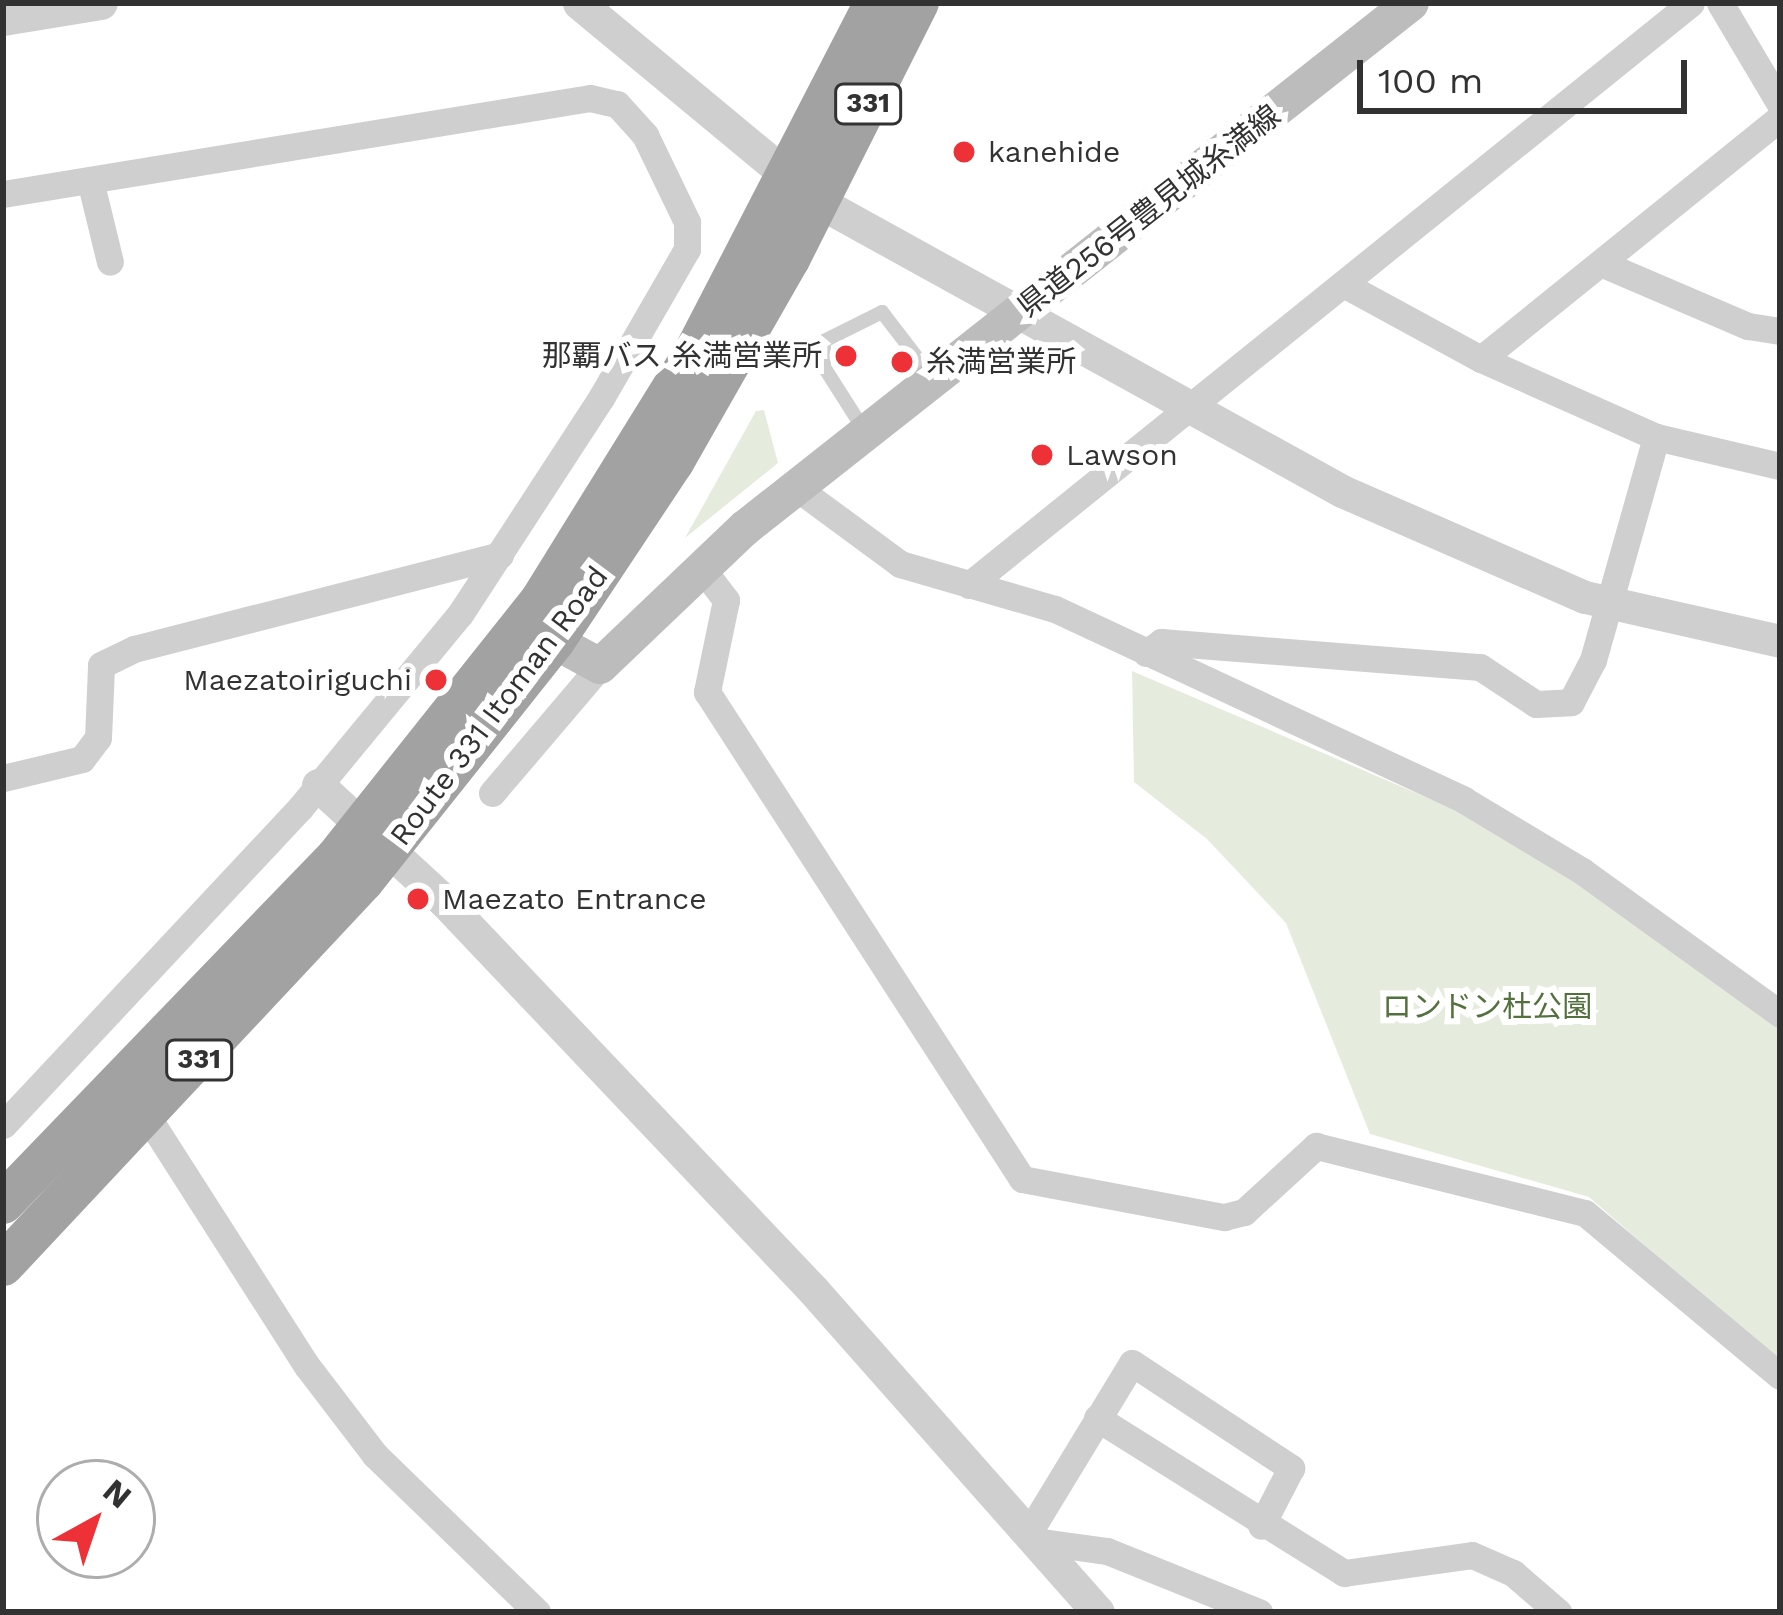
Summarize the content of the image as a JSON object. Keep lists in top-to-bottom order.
{
  "streets": {
    "highway": ["331", "Route 331 Itoman Road"],
    "main road": ["県道256号豊見城糸満線"]
  },
  "parks": ["ロンドン杜公園"],
  "places": [
    "kanehide",
    "那覇バス 糸満営業所",
    "糸満営業所",
    "Lawson",
    "Maezatoiriguchi",
    "Maezato Entrance"
  ],
  "scale_bar": "100 m",
  "north": "top right"
}
